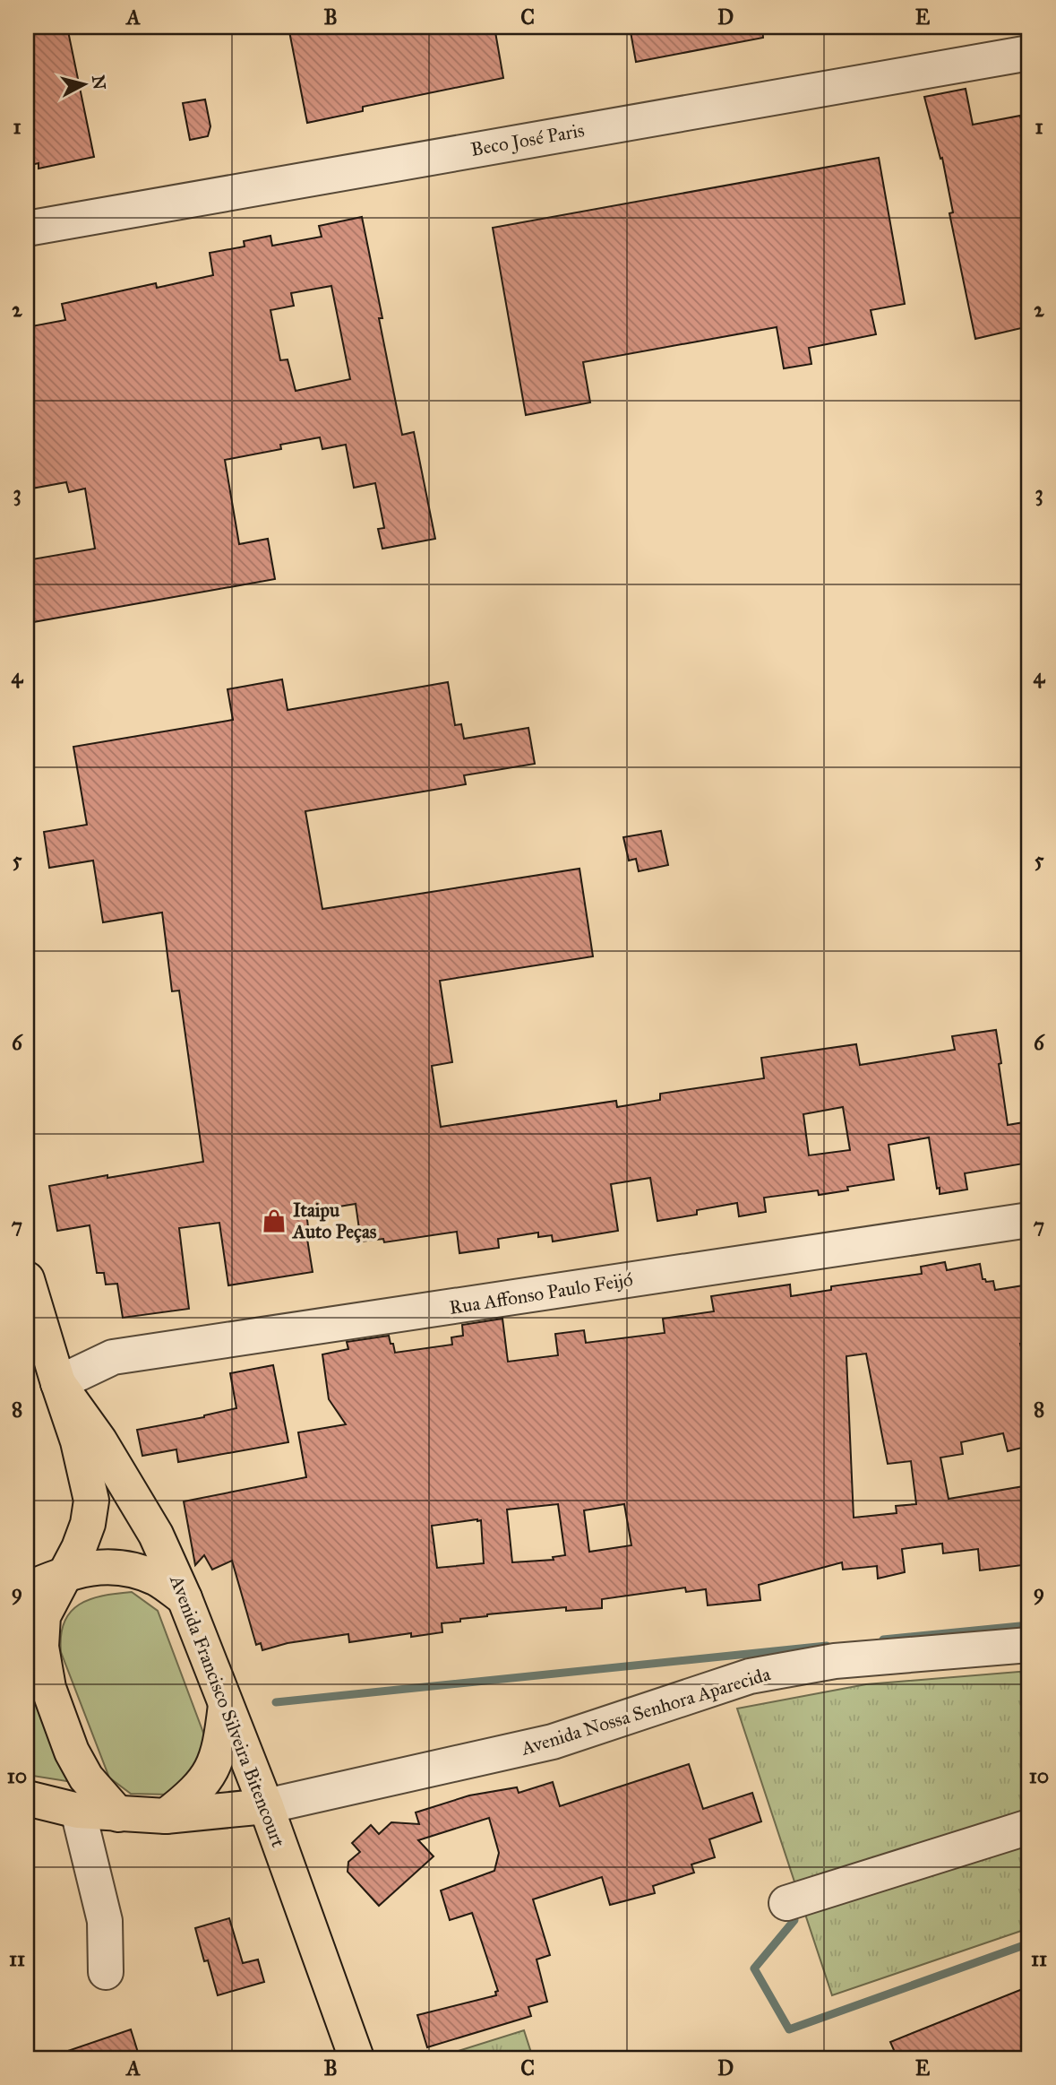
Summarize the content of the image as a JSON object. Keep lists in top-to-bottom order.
{
  "streets": {
    "main road": ["Avenida Francisco Silveira Bitencourt"],
    "street": ["Beco José Paris", "Rua Affonso Paulo Feijó", "Avenida Nossa Senhora Aparecida"]
  },
  "crossings": [
    ["Rua Affonso Paulo Feijó", "Avenida Francisco Silveira Bitencourt"],
    ["Avenida Francisco Silveira Bitencourt", "Avenida Nossa Senhora Aparecida"]
  ],
  "places": {
    "shop": ["Itaipu Auto Peças"]
  },
  "north": "right",
  "grid": {
    "columns": [
      "A",
      "B",
      "C",
      "D",
      "E"
    ],
    "rows": [
      "1",
      "2",
      "3",
      "4",
      "5",
      "6",
      "7",
      "8",
      "9",
      "10",
      "11"
    ]
  }
}
